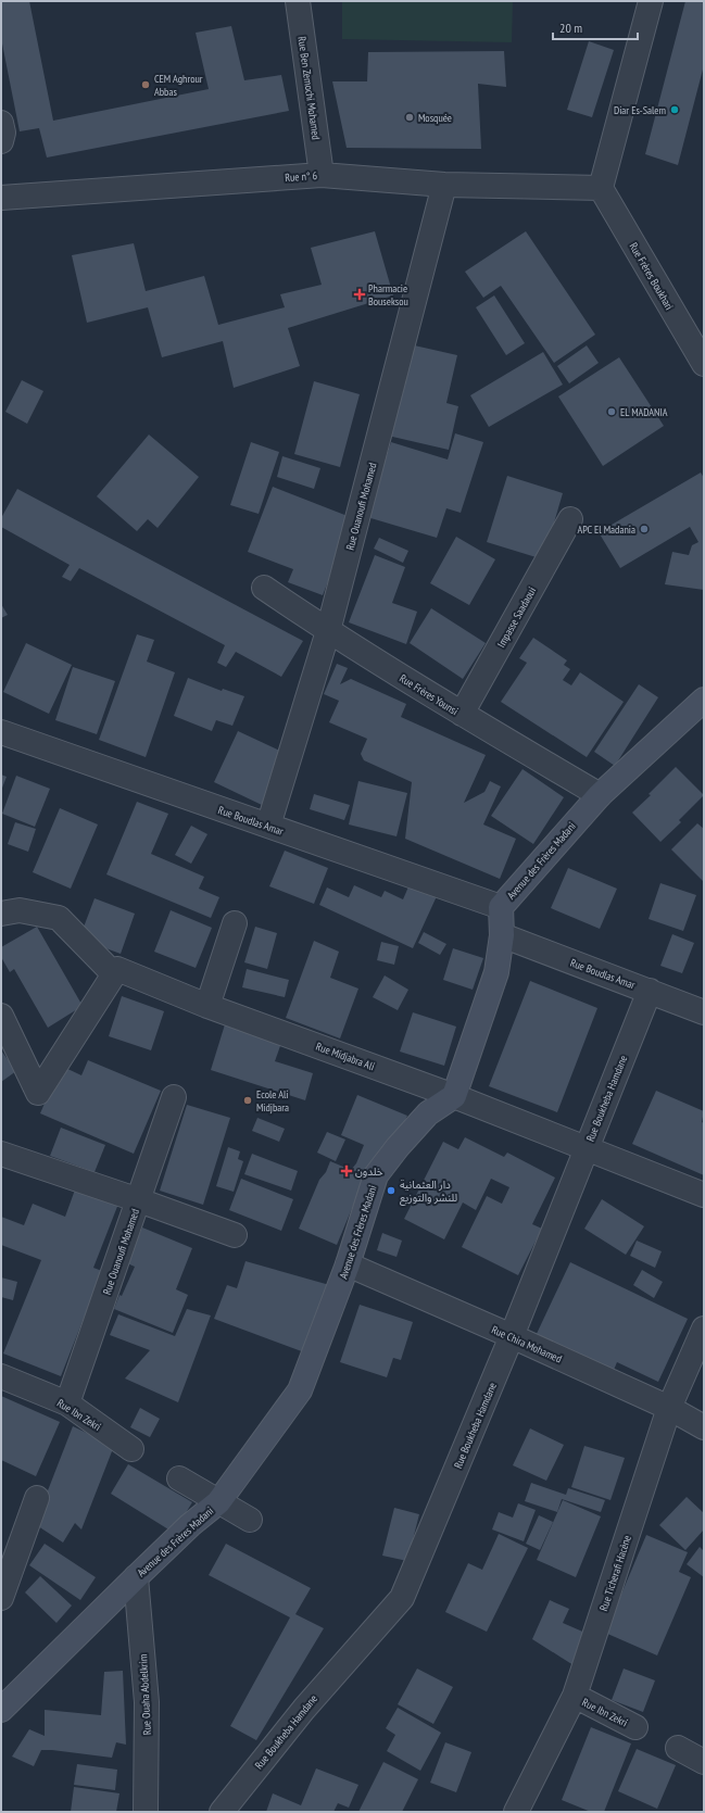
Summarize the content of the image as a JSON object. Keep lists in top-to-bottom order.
{
  "streets": {
    "street": [
      "Rue Ben Zemochi Mohamed",
      "Rue n° 6",
      "Rue Frères Boukhari",
      "Rue Ouanoufi Mohamed",
      "Impasse Saadaoui",
      "Rue Frères Younsi",
      "Rue Boudlas Amar",
      "Avenue des Frères Madani",
      "Rue Midjabra Ali",
      "Rue Boukheba Hamdane",
      "Rue Chira Mohamed",
      "Rue Ibn Zekri",
      "Rue Ticherafi Hacène",
      "Rue Ouaha Abdelkrim"
    ]
  },
  "crossings": [
    ["Rue Ben Zemochi Mohamed", "Rue n° 6"],
    ["Rue n° 6", "Rue Frères Boukhari"],
    ["Rue n° 6", "Rue Ouanoufi Mohamed"],
    ["Rue Ouanoufi Mohamed", "Rue Frères Younsi"],
    ["Rue Ouanoufi Mohamed", "Rue Boudlas Amar"],
    ["Rue Ouanoufi Mohamed", "Rue Ibn Zekri"],
    ["Impasse Saadaoui", "Rue Frères Younsi"],
    ["Rue Frères Younsi", "Avenue des Frères Madani"],
    ["Rue Boudlas Amar", "Avenue des Frères Madani"],
    ["Rue Boudlas Amar", "Rue Boukheba Hamdane"],
    ["Avenue des Frères Madani", "Rue Midjabra Ali"],
    ["Avenue des Frères Madani", "Rue Chira Mohamed"],
    ["Avenue des Frères Madani", "Rue Ouaha Abdelkrim"],
    ["Rue Midjabra Ali", "Rue Boukheba Hamdane"],
    ["Rue Boukheba Hamdane", "Rue Chira Mohamed"],
    ["Rue Chira Mohamed", "Rue Ticherafi Hacène"],
    ["Rue Ibn Zekri", "Rue Ticherafi Hacène"]
  ],
  "places": {
    "other": [
      "CEM Aghrour Abbas",
      "Diar Es-Salem",
      "Mosquée",
      "EL MADANIA",
      "APC El Madania",
      "Ecole Ali Midjbara",
      "دار العثمانية للنشر والتوزيع"
    ],
    "health": ["Pharmacie Bouseksou", "خلدون"]
  },
  "scale_bar": "20 m"
}
